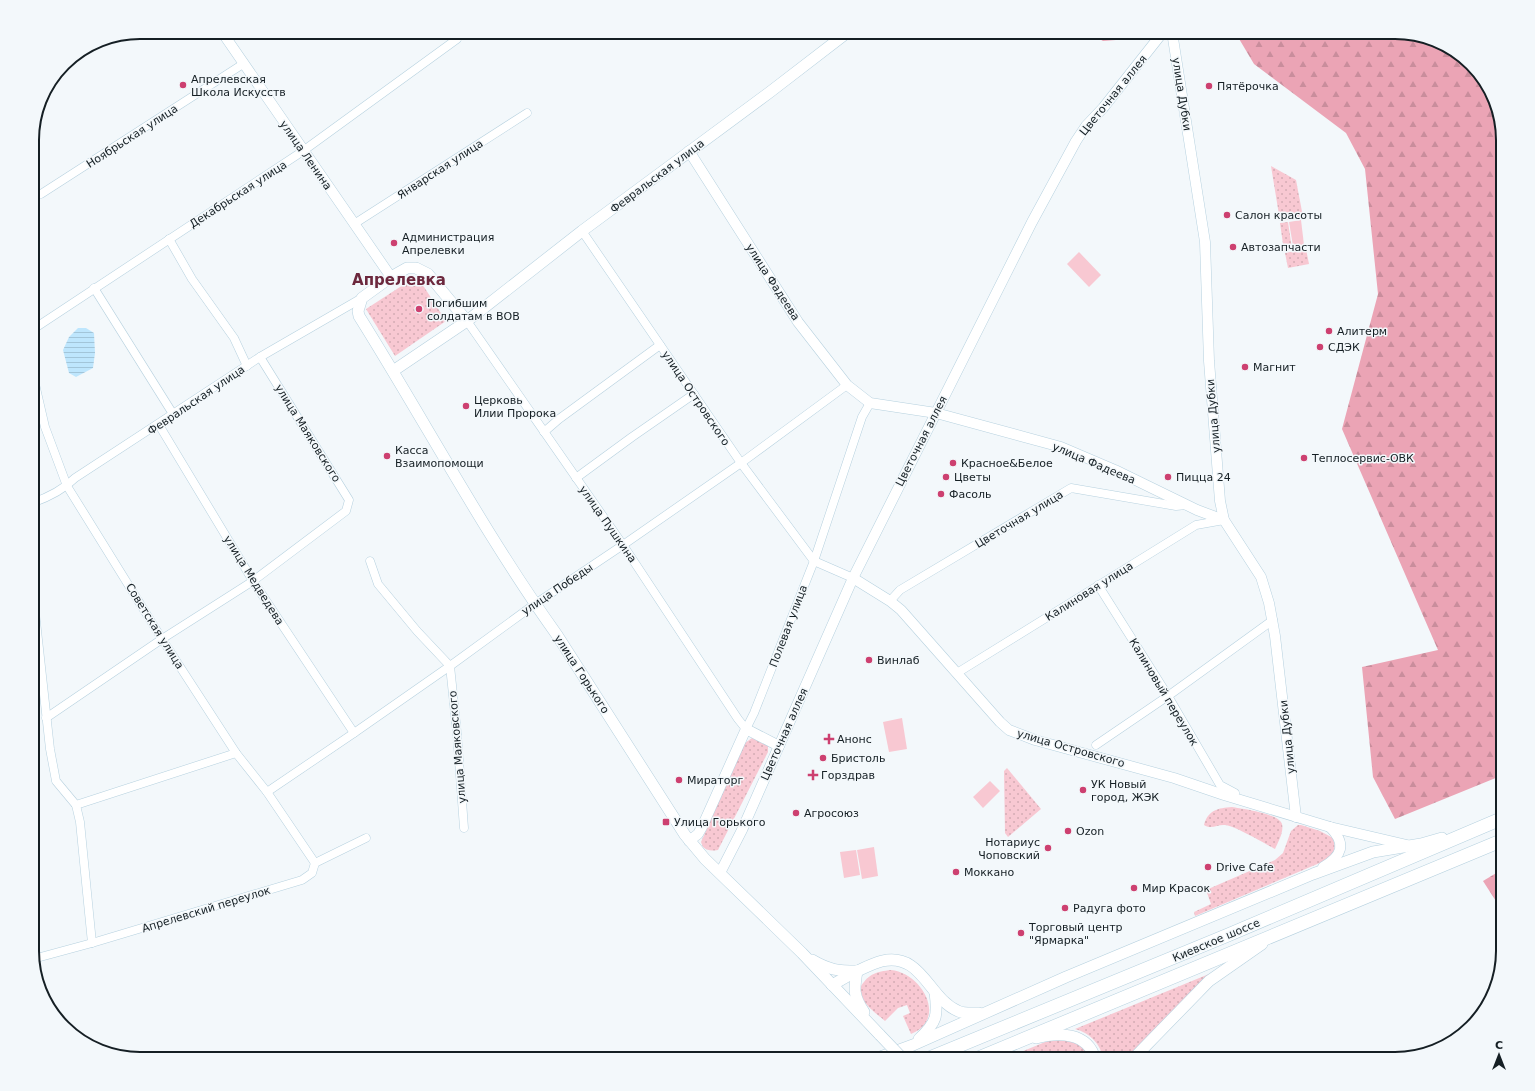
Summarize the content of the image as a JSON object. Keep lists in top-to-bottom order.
{
  "streets": {
    "highway": ["Киевское шоссе"],
    "main road": ["Февральская улица", "улица Горького"],
    "street": [
      "улица Дубки",
      "Цветочная аллея",
      "Ноябрьская улица",
      "улица Ленина",
      "Январская улица",
      "Декабрьская улица",
      "улица Фадеева",
      "улица Островского",
      "улица Маяковского",
      "Цветочная улица",
      "улица Пушкина",
      "улица Медведева",
      "улица Победы",
      "Калиновая улица",
      "Советская улица",
      "Полевая улица",
      "Калиновый переулок",
      "Апрелевский переулок"
    ]
  },
  "crossings": [
    ["улица Дубки", "улица Фадеева"],
    ["улица Дубки", "улица Островского"],
    ["улица Дубки", "Калиновая улица"],
    ["Цветочная аллея", "улица Фадеева"],
    ["Цветочная аллея", "улица Островского"],
    ["Цветочная аллея", "улица Горького"],
    ["Ноябрьская улица", "улица Ленина"],
    ["улица Ленина", "Январская улица"],
    ["улица Ленина", "Декабрьская улица"],
    ["Февральская улица", "улица Фадеева"],
    ["Февральская улица", "улица Островского"],
    ["Февральская улица", "улица Маяковского"],
    ["Февральская улица", "улица Пушкина"],
    ["Февральская улица", "улица Медведева"],
    ["Февральская улица", "Советская улица"],
    ["Февральская улица", "улица Горького"],
    ["улица Фадеева", "Цветочная улица"],
    ["улица Фадеева", "улица Победы"],
    ["улица Фадеева", "Калиновая улица"],
    ["улица Фадеева", "Полевая улица"],
    ["улица Островского", "Цветочная улица"],
    ["улица Островского", "улица Победы"],
    ["улица Островского", "Калиновая улица"],
    ["улица Островского", "Полевая улица"],
    ["улица Маяковского", "улица Медведева"],
    ["улица Маяковского", "улица Победы"],
    ["улица Пушкина", "улица Победы"],
    ["улица Пушкина", "Полевая улица"],
    ["улица Медведева", "улица Победы"],
    ["улица Победы", "Советская улица"],
    ["улица Победы", "улица Горького"],
    ["Калиновая улица", "Калиновый переулок"],
    ["Советская улица", "Апрелевский переулок"],
    ["Полевая улица", "улица Горького"]
  ],
  "districts": ["Апрелевка"],
  "places": {
    "other": [
      "Апрелевская Школа Искусств",
      "Пятёрочка",
      "Салон красоты",
      "Администрация Апрелевки",
      "Автозапчасти",
      "Погибшим солдатам в ВОВ",
      "Алитерм",
      "СДЭК",
      "Магнит",
      "Церковь Илии Пророка",
      "Касса Взаимопомощи",
      "Теплосервис-ОВК",
      "Красное&Белое",
      "Цветы",
      "Пицца 24",
      "Фасоль",
      "Винлаб",
      "Бристоль",
      "Мираторг",
      "УК Новый город, ЖЭК",
      "Агросоюз",
      "Ozon",
      "Нотариус Чоповский",
      "Drive Cafe",
      "Моккано",
      "Мир Красок",
      "Радуга фото",
      "Торговый центр \"Ярмарка\""
    ],
    "health": ["Анонс", "Горздрав"],
    "transit": ["Улица Горького"]
  },
  "north": "top"
}
